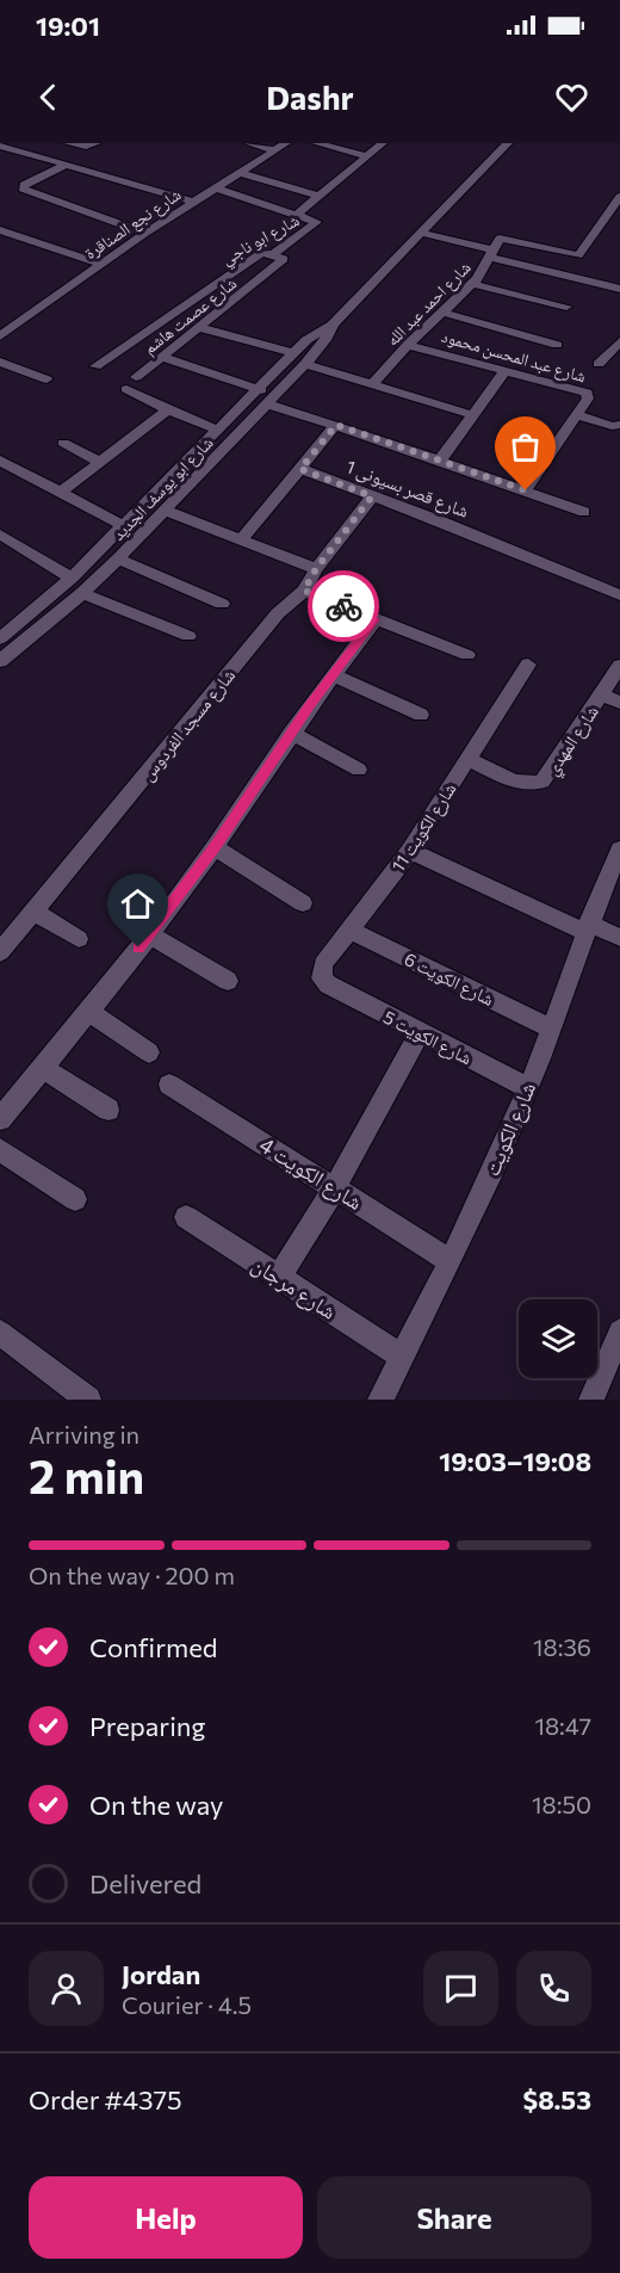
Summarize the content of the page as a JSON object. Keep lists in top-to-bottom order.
{
  "streets": {
    "street": [
      "شارع نجع الصناقرة",
      "شارع ابو ناجي",
      "شارع احمد عبد الله",
      "شارع عصمت هاشم",
      "شارع عبد المحسن محمود",
      "شارع ابو يوسف الجديد",
      "شارع قصر بسيونى 1",
      "شارع مسجد الفردوس",
      "شارع المهدي",
      "شارع الكويت 11",
      "شارع الكويت 6",
      "شارع الكويت 5",
      "شارع الكويت",
      "شارع الكويت 4",
      "شارع مرجان"
    ]
  },
  "crossings": [
    ["شارع نجع الصناقرة", "شارع ابو ناجي"],
    ["شارع ابو ناجي", "شارع عصمت هاشم"],
    ["شارع احمد عبد الله", "شارع عبد المحسن محمود"],
    ["شارع قصر بسيونى 1", "شارع مسجد الفردوس"],
    ["شارع المهدي", "شارع الكويت 11"],
    ["شارع الكويت 11", "شارع الكويت 6"],
    ["شارع الكويت 11", "شارع الكويت 5"],
    ["شارع الكويت 6", "شارع الكويت"],
    ["شارع الكويت 5", "شارع الكويت"],
    ["شارع الكويت", "شارع الكويت 4"],
    ["شارع الكويت", "شارع مرجان"]
  ],
  "page": {
    "status": "19:01",
    "header": "Dashr",
    "heading": ["2 min", "Arriving in", "19:03–19:08"],
    "panel": [
      "Jordan",
      "Courier · 4.5",
      "Order #4375",
      "$8.53"
    ],
    "bar": "On the way · 200 m",
    "list": [
      ["Confirmed", "18:36"],
      ["Preparing", "18:47"],
      ["On the way", "18:50"],
      "Delivered"
    ],
    "buttons": ["Help", "Share"]
  }
}
